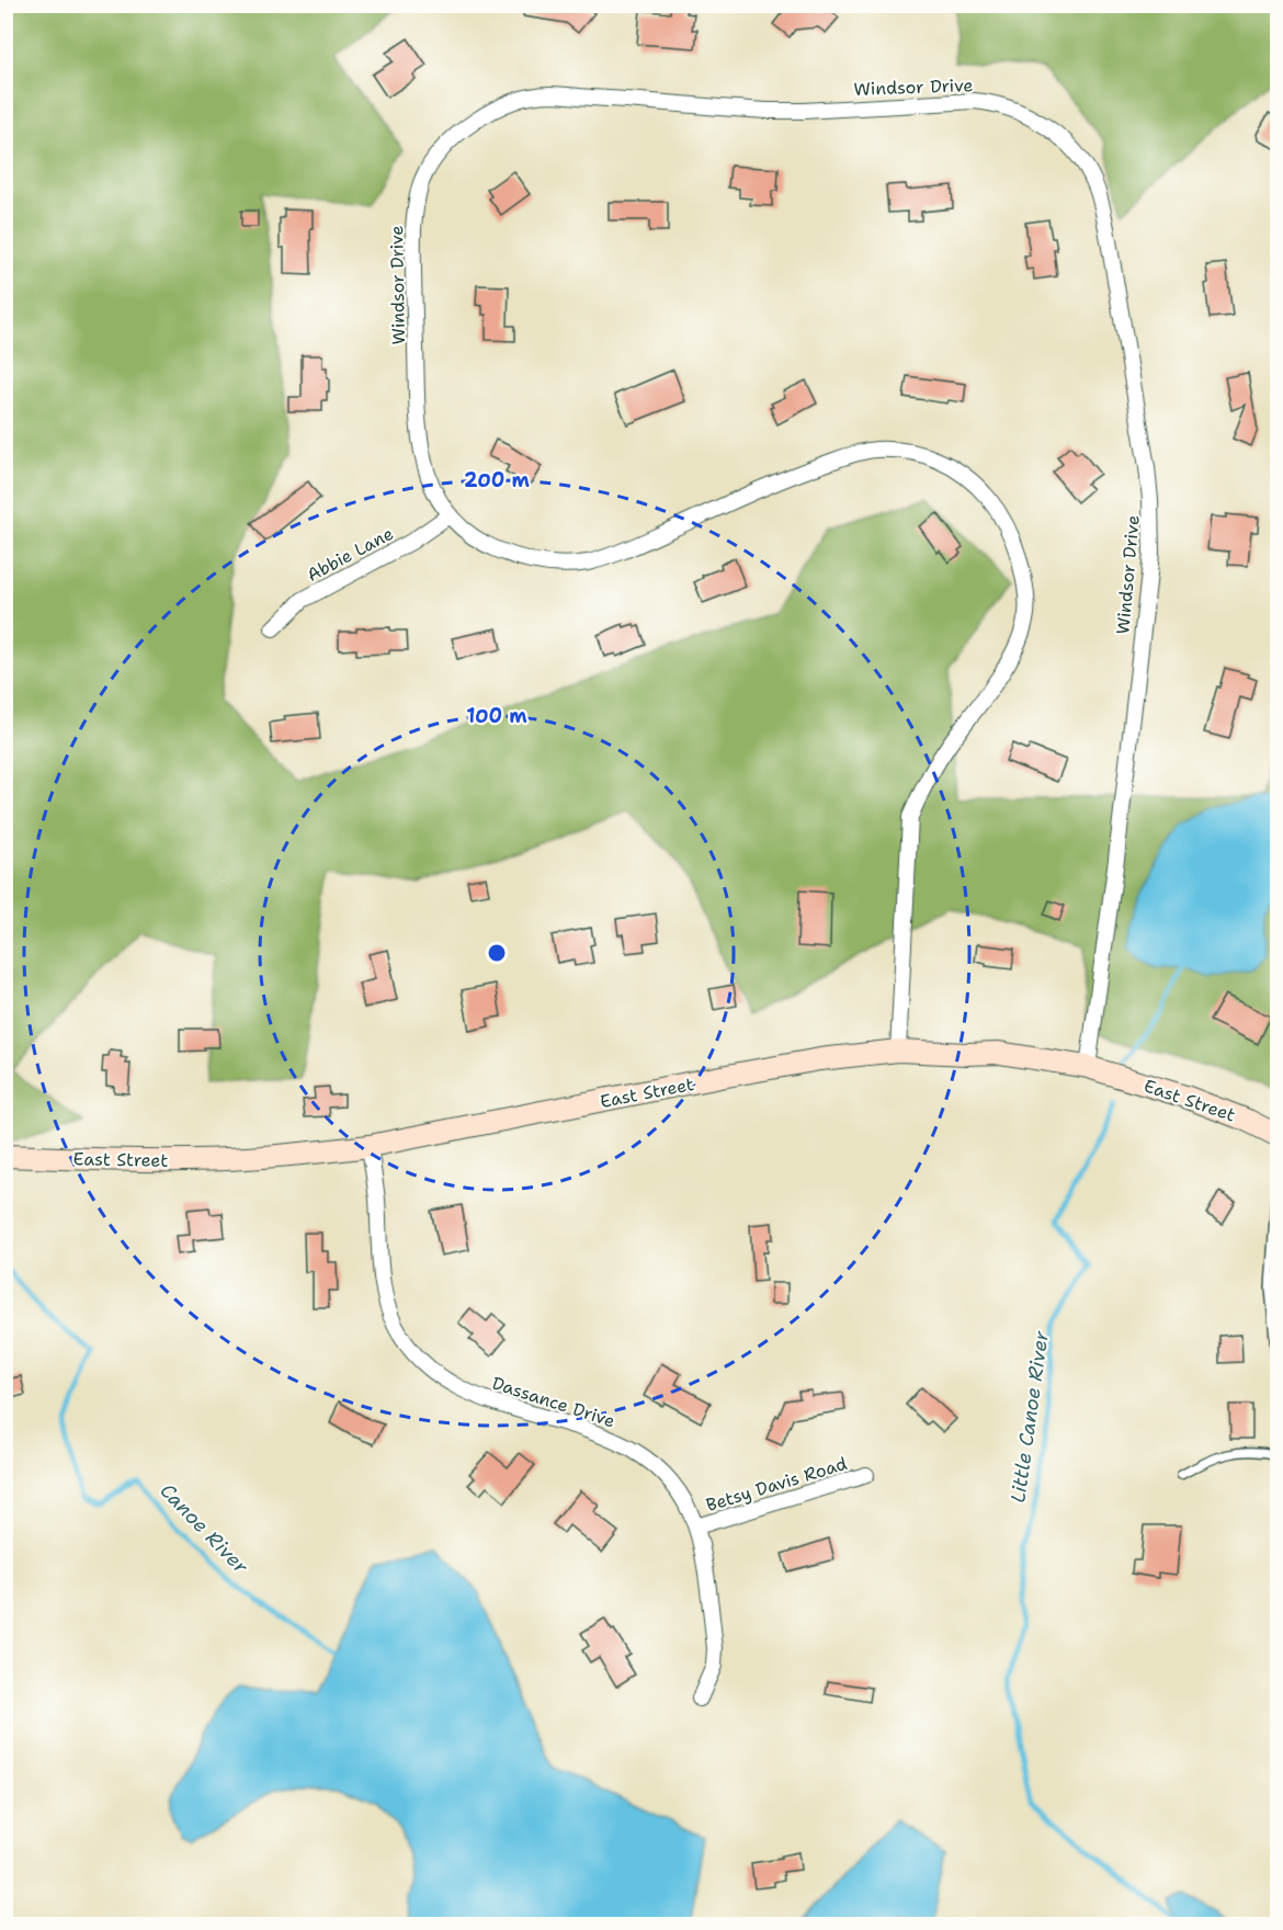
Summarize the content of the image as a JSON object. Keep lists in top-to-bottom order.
{
  "streets": {
    "street": [
      "Windsor Drive",
      "Abbie Lane",
      "East Street",
      "Dassance Drive",
      "Betsy Davis Road"
    ]
  },
  "crossings": [
    ["Windsor Drive", "Abbie Lane"],
    ["Windsor Drive", "East Street"],
    ["East Street", "Dassance Drive"],
    ["Dassance Drive", "Betsy Davis Road"]
  ],
  "water": ["Little Canoe River", "Canoe River"],
  "rings": ["200 m", "100 m"]
}
